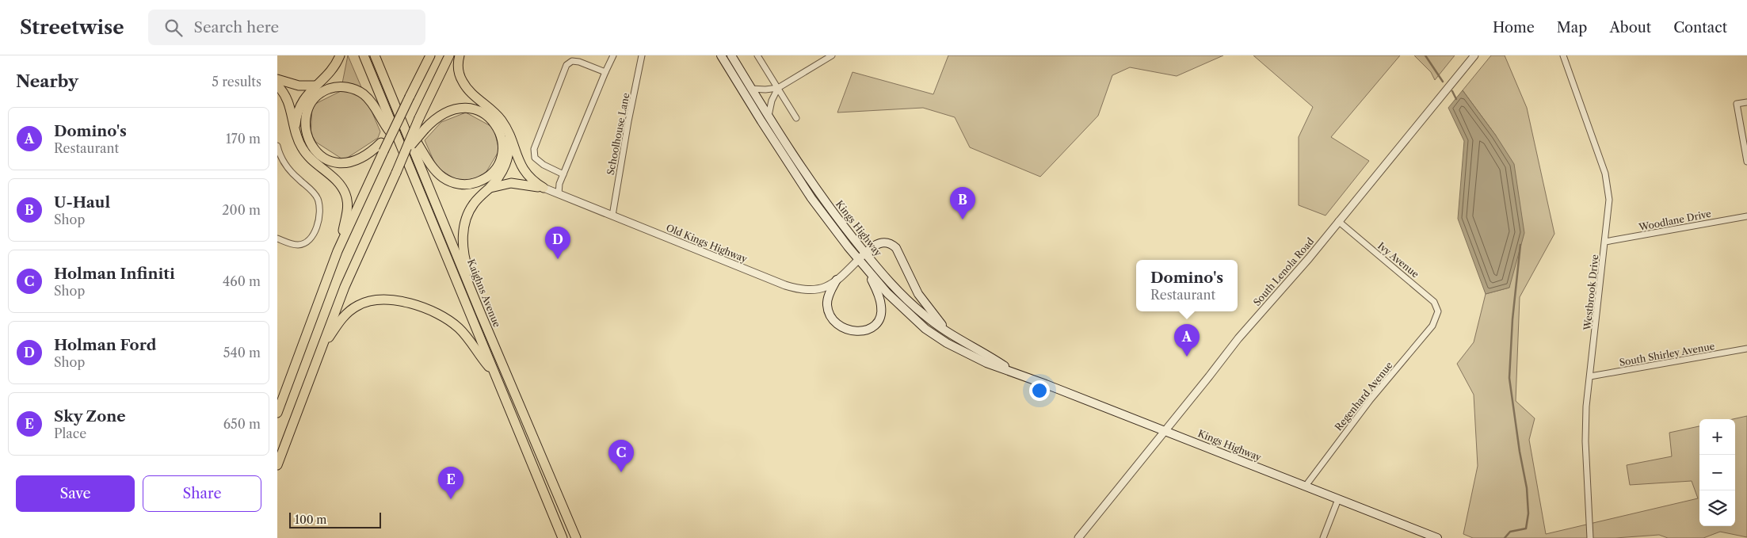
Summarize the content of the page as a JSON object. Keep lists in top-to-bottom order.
{
  "streets": {
    "highway": ["Kaighns Avenue"],
    "main road": ["Kings Highway"],
    "street": [
      "Schoolhouse Lane",
      "Woodlane Drive",
      "Old Kings Highway",
      "Ivy Avenue",
      "South Lenola Road",
      "Westbrook Drive",
      "South Shirley Avenue",
      "Regenhard Avenue"
    ]
  },
  "crossings": [
    ["Schoolhouse Lane", "Old Kings Highway"],
    ["Woodlane Drive", "Westbrook Drive"],
    ["Kings Highway", "Old Kings Highway"],
    ["Kings Highway", "South Lenola Road"],
    ["Kings Highway", "Regenhard Avenue"],
    ["Ivy Avenue", "South Lenola Road"],
    ["Ivy Avenue", "Regenhard Avenue"],
    ["Westbrook Drive", "South Shirley Avenue"]
  ],
  "scale_bar": "100 m",
  "page": {
    "header": "Streetwise",
    "search": "Search here",
    "nav": [
      "Home",
      "Map",
      "About",
      "Contact"
    ],
    "heading": ["Nearby", "5 results"],
    "list": [
      {
        "mark": "A",
        "name": "Domino's",
        "note": "Restaurant",
        "value": "170 m"
      },
      {
        "mark": "B",
        "name": "U-Haul",
        "note": "Shop",
        "value": "200 m"
      },
      {
        "mark": "C",
        "name": "Holman Infiniti",
        "note": "Shop",
        "value": "460 m"
      },
      {
        "mark": "D",
        "name": "Holman Ford",
        "note": "Shop",
        "value": "540 m"
      },
      {
        "mark": "E",
        "name": "Sky Zone",
        "note": "Place",
        "value": "650 m"
      }
    ],
    "pins": [
      "B",
      "D",
      "A",
      "C",
      "E"
    ],
    "popup": ["Domino's", "Restaurant"],
    "map_buttons": ["+", "−"],
    "buttons": ["Save", "Share"],
    "scale": "100 m"
  }
}
